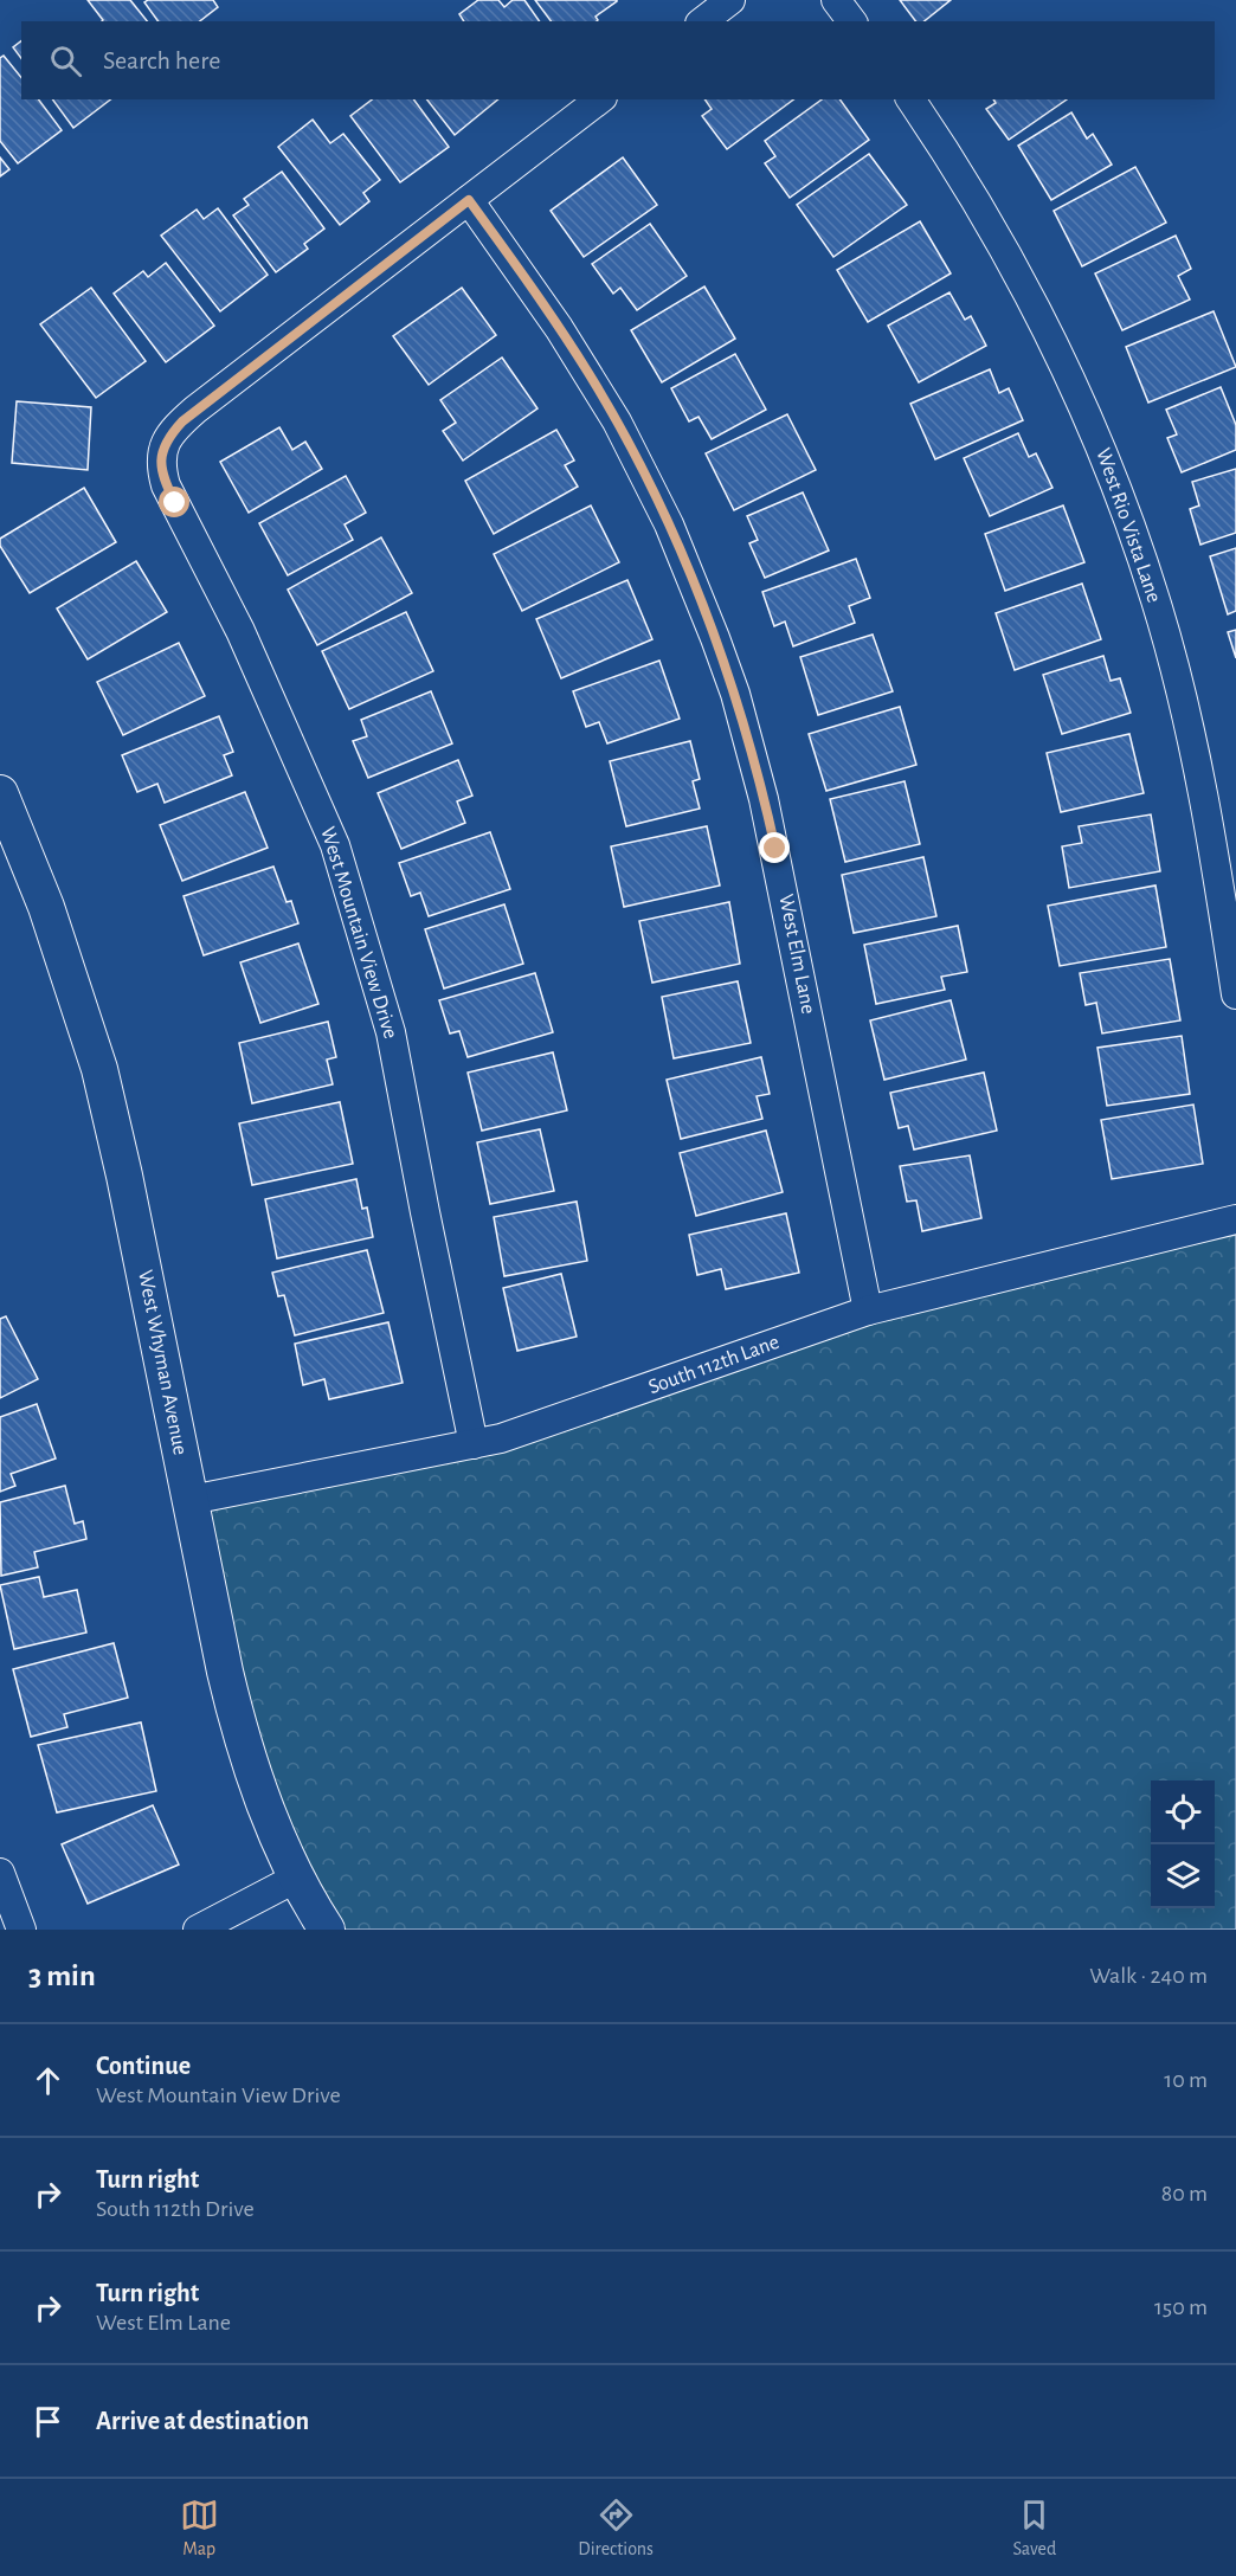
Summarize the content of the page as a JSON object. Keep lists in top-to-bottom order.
{
  "streets": {
    "street": [
      "West Rio Vista Lane",
      "West Mountain View Drive",
      "West Elm Lane",
      "West Whyman Avenue",
      "South 112th Lane"
    ]
  },
  "crossings": [
    ["West Mountain View Drive", "West Elm Lane"],
    ["West Mountain View Drive", "South 112th Lane"],
    ["West Elm Lane", "South 112th Lane"],
    ["West Whyman Avenue", "South 112th Lane"]
  ],
  "page": {
    "search": "Search here",
    "heading": ["3 min", "Walk · 240 m"],
    "list": [
      ["Continue", "West Mountain View Drive", "10 m"],
      ["Turn right", "South 112th Drive", "80 m"],
      ["Turn right", "West Elm Lane", "150 m"],
      "Arrive at destination"
    ],
    "nav": ["Map", "Directions", "Saved"]
  }
}
